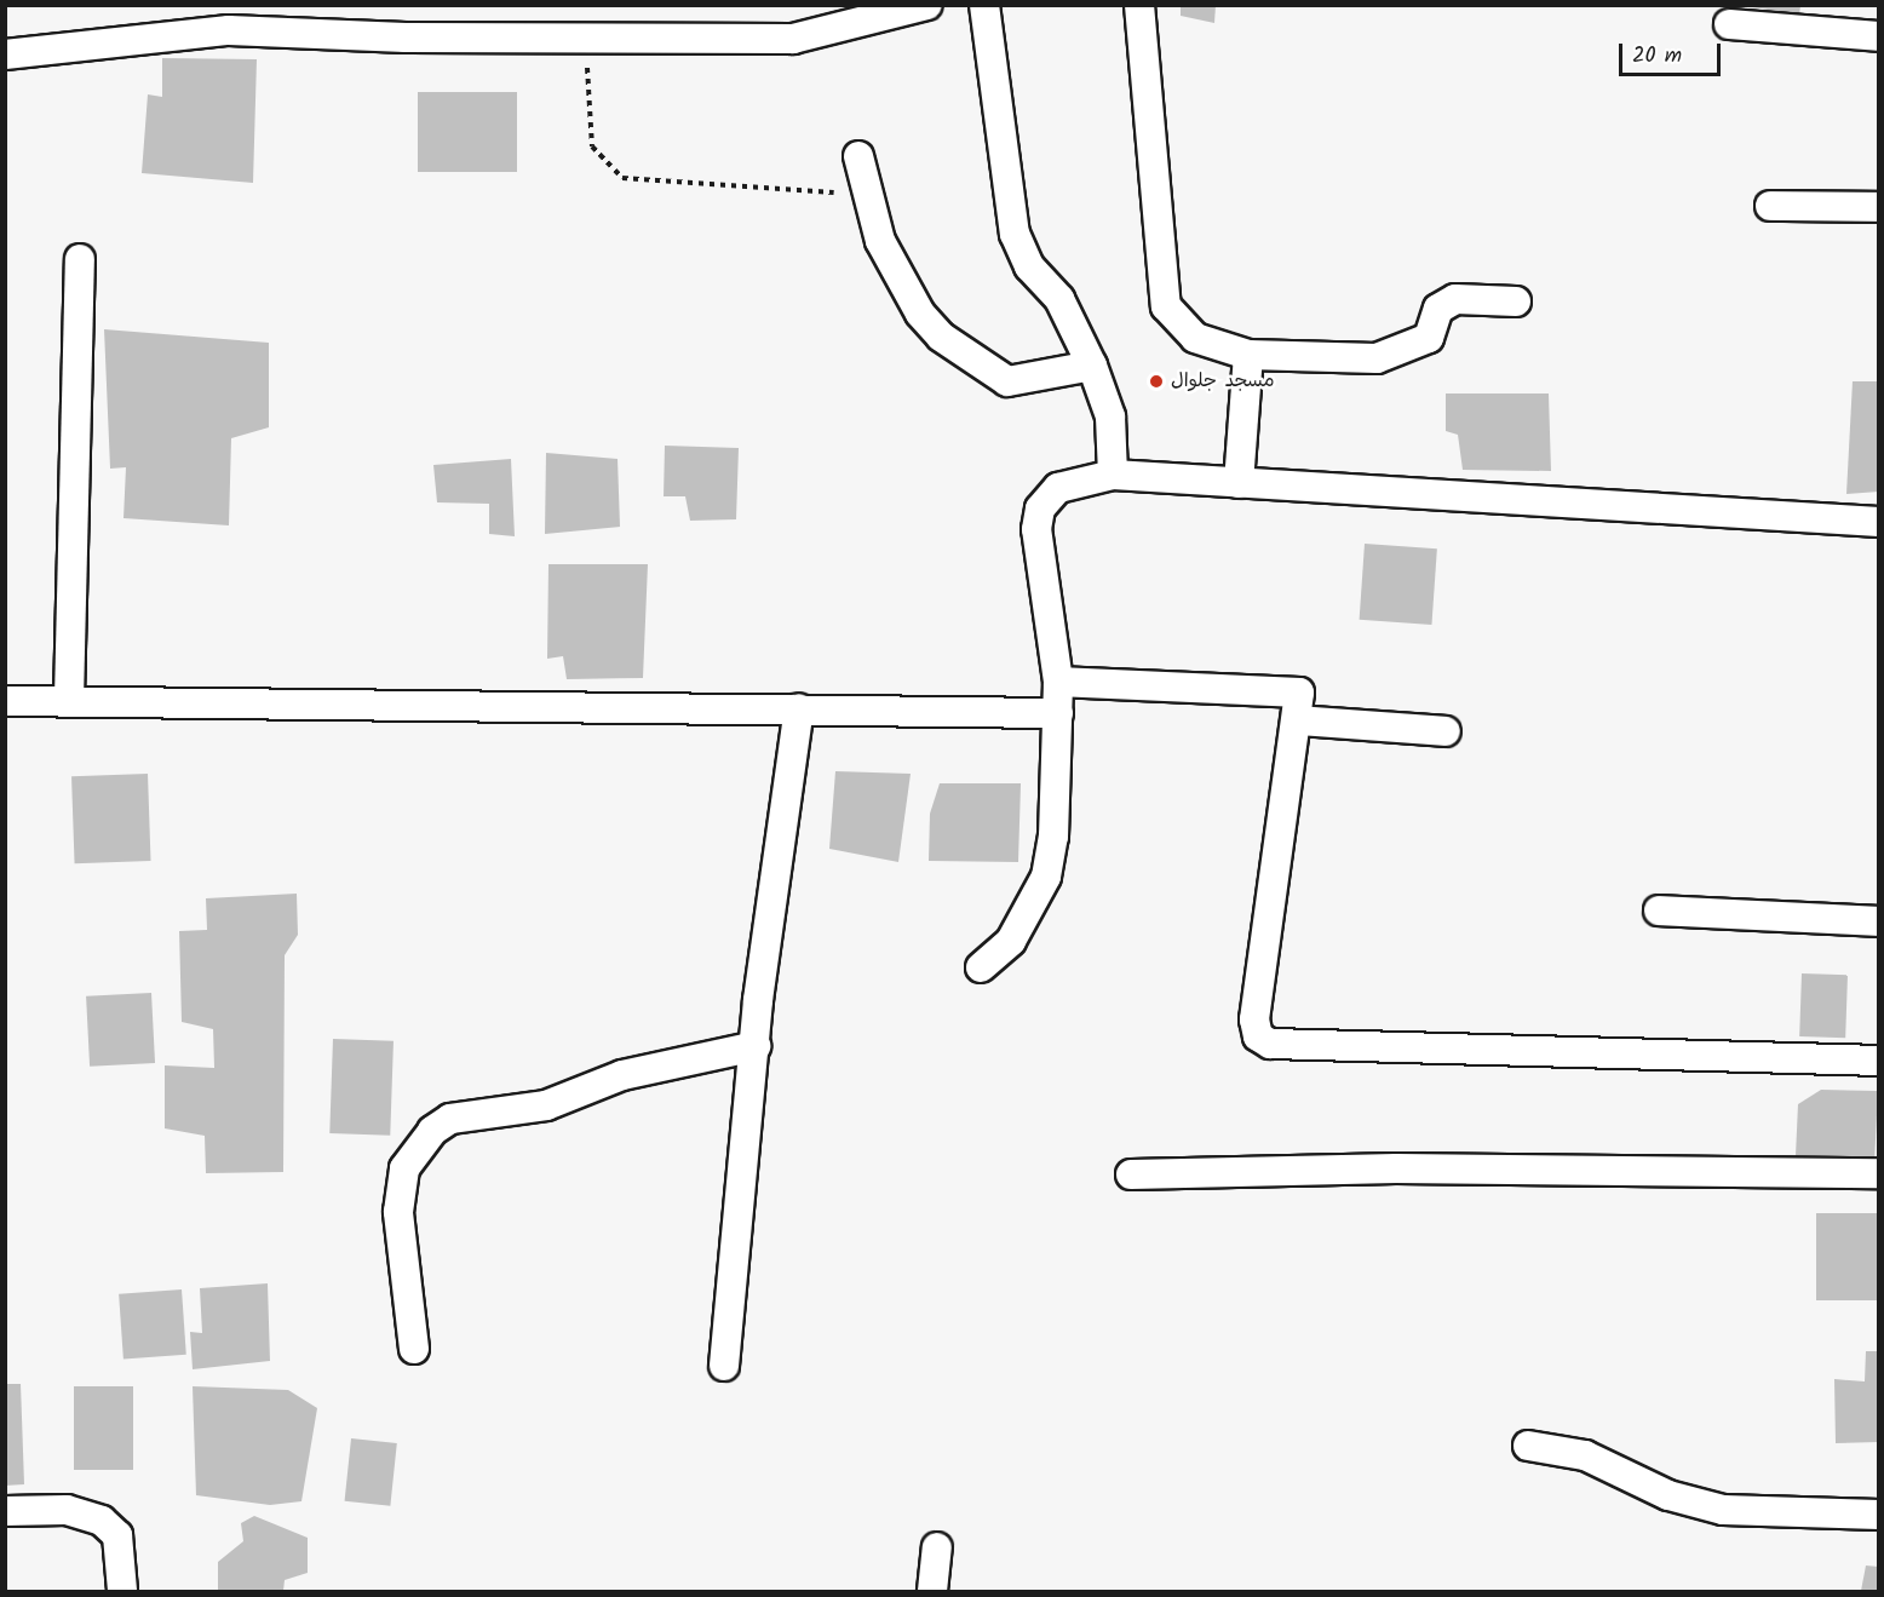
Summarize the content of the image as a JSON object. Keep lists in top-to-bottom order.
{
  "places": ["مسجد جلوال"],
  "scale_bar": "20 m"
}
